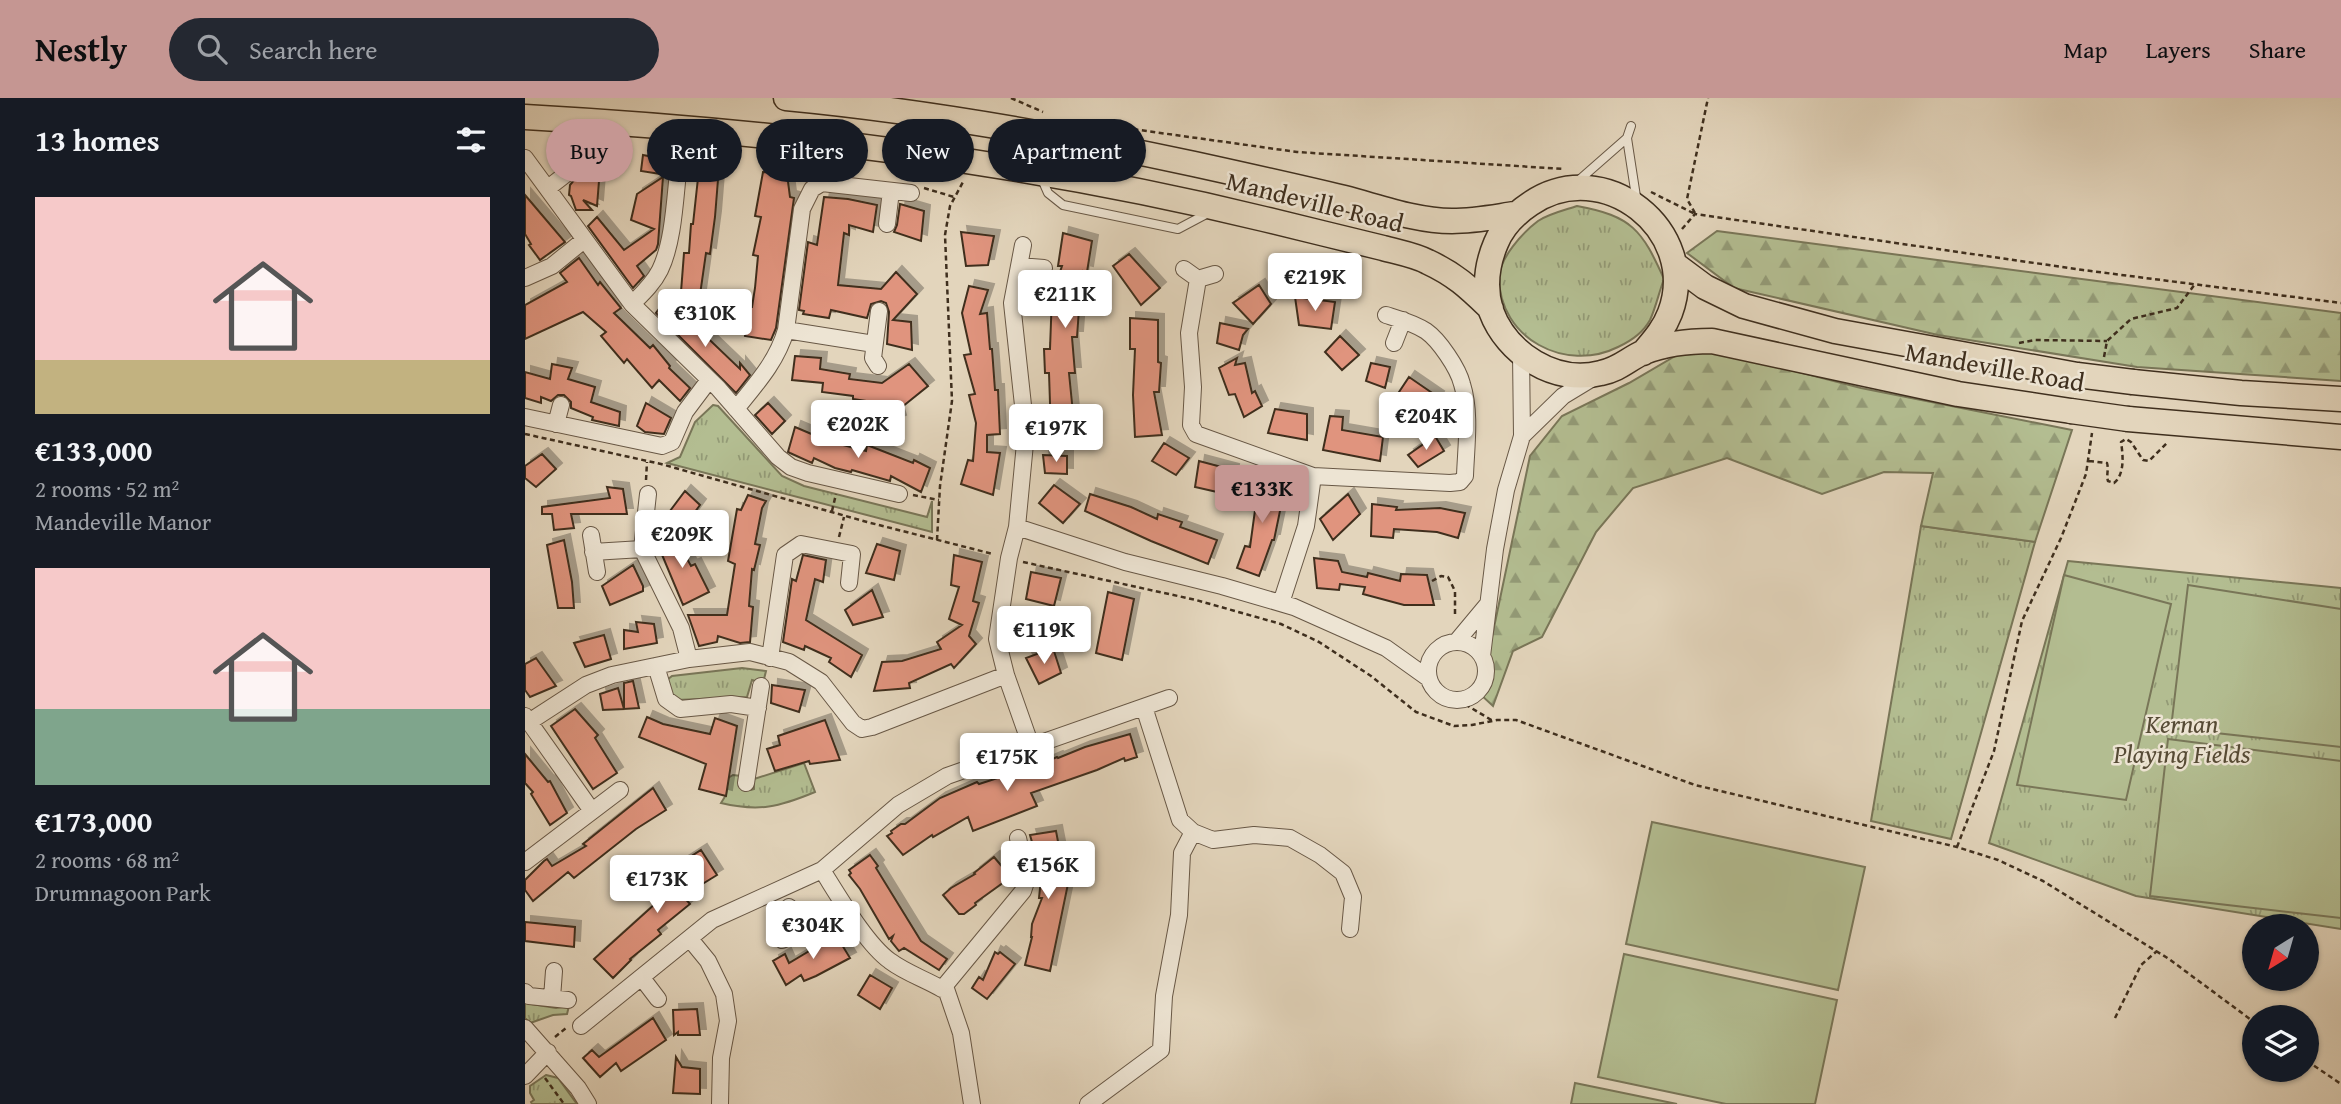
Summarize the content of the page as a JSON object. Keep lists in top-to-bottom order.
{
  "streets": {
    "main road": ["Mandeville Road"]
  },
  "parks": ["Kernan Playing Fields"],
  "north": "bottom left",
  "page": {
    "header": "Nestly",
    "search": "Search here",
    "nav": ["Map", "Layers", "Share"],
    "heading": "13 homes",
    "chip": [
      "Buy",
      "Rent",
      "Filters",
      "New",
      "Apartment"
    ],
    "list": [
      {
        "name": "€133,000",
        "note": "2 rooms · 52 m² · Mandeville Manor"
      },
      {
        "name": "€173,000",
        "note": "2 rooms · 68 m² · Drumnagoon Park"
      }
    ],
    "price": [
      "€219K",
      "€211K",
      "€310K",
      "€204K",
      "€202K",
      "€197K",
      "€133K",
      "€209K",
      "€119K",
      "€175K",
      "€156K",
      "€173K",
      "€304K"
    ]
  }
}
